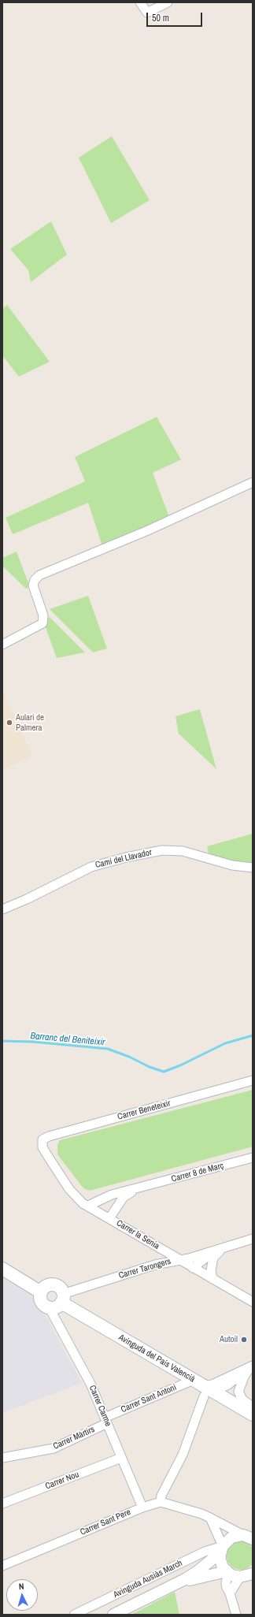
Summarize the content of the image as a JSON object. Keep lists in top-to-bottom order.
{
  "streets": {
    "main road": ["Avinguda del País Valencià"],
    "street": [
      "Camí del Llavador",
      "Carrer Beneteixir",
      "Carrer 8 de Març",
      "Carrer la Senia",
      "Carrer Tarongers",
      "Carrer Sant Antoni",
      "Carrer Carme",
      "Carrer Màrtirs",
      "Carrer Nou",
      "Carrer Sant Pere",
      "Avinguda Ausiàs March"
    ]
  },
  "crossings": [
    ["Carrer Beneteixir", "Carrer la Senia"],
    ["Carrer 8 de Març", "Carrer la Senia"],
    ["Carrer la Senia", "Carrer Tarongers"],
    ["Carrer Tarongers", "Avinguda del País Valencià"],
    ["Carrer Tarongers", "Carrer Carme"],
    ["Avinguda del País Valencià", "Carrer Sant Antoni"],
    ["Avinguda del País Valencià", "Carrer Carme"],
    ["Carrer Sant Antoni", "Carrer Carme"],
    ["Carrer Sant Antoni", "Carrer Màrtirs"],
    ["Carrer Carme", "Carrer Màrtirs"],
    ["Carrer Carme", "Carrer Nou"],
    ["Carrer Carme", "Carrer Sant Pere"]
  ],
  "water": ["Barranc del Beniteixir"],
  "places": ["Aulari de Palmera", "Autoil"],
  "scale_bar": "50 m",
  "north": "top"
}
